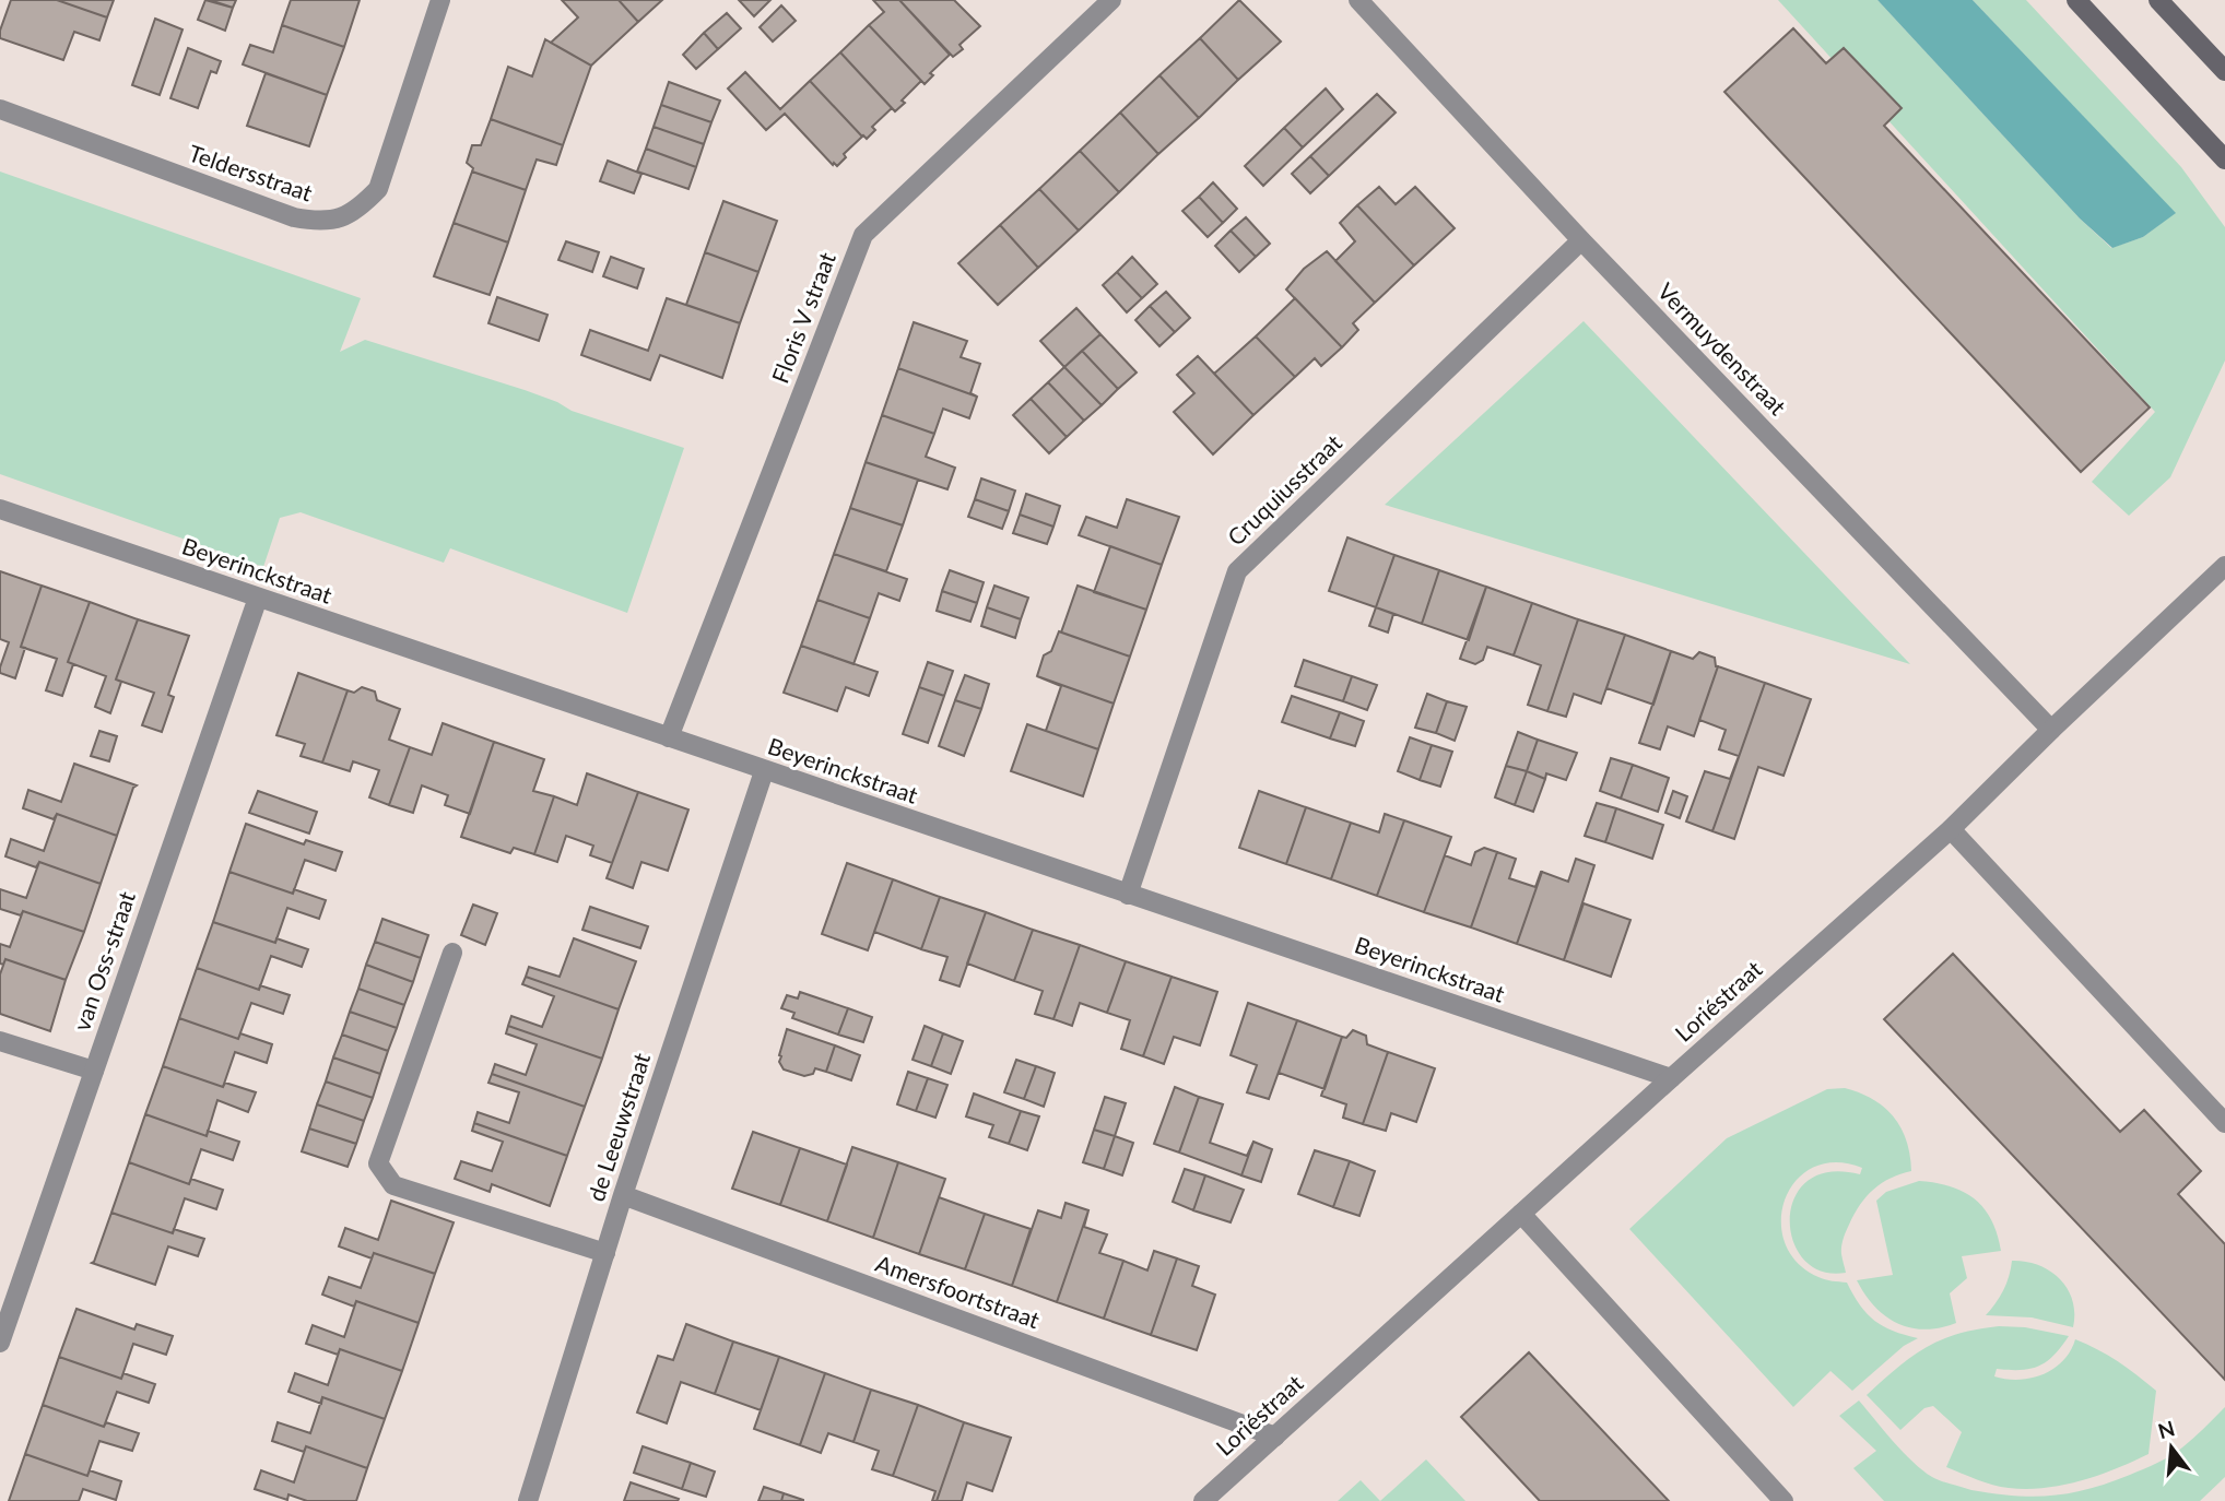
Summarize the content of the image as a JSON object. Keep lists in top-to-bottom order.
{
  "streets": {
    "street": [
      "Teldersstraat",
      "Floris V straat",
      "Vermuydenstraat",
      "Cruquiusstraat",
      "Beyerinckstraat",
      "van Oss-straat",
      "Loriéstraat",
      "de Leeuwstraat",
      "Amersfoortstraat"
    ]
  },
  "crossings": [
    ["Floris V straat", "Beyerinckstraat"],
    ["Vermuydenstraat", "Cruquiusstraat"],
    ["Vermuydenstraat", "Loriéstraat"],
    ["Cruquiusstraat", "Beyerinckstraat"],
    ["Beyerinckstraat", "van Oss-straat"],
    ["Beyerinckstraat", "Loriéstraat"],
    ["Beyerinckstraat", "de Leeuwstraat"],
    ["Loriéstraat", "Amersfoortstraat"],
    ["de Leeuwstraat", "Amersfoortstraat"]
  ],
  "north": "top"
}
